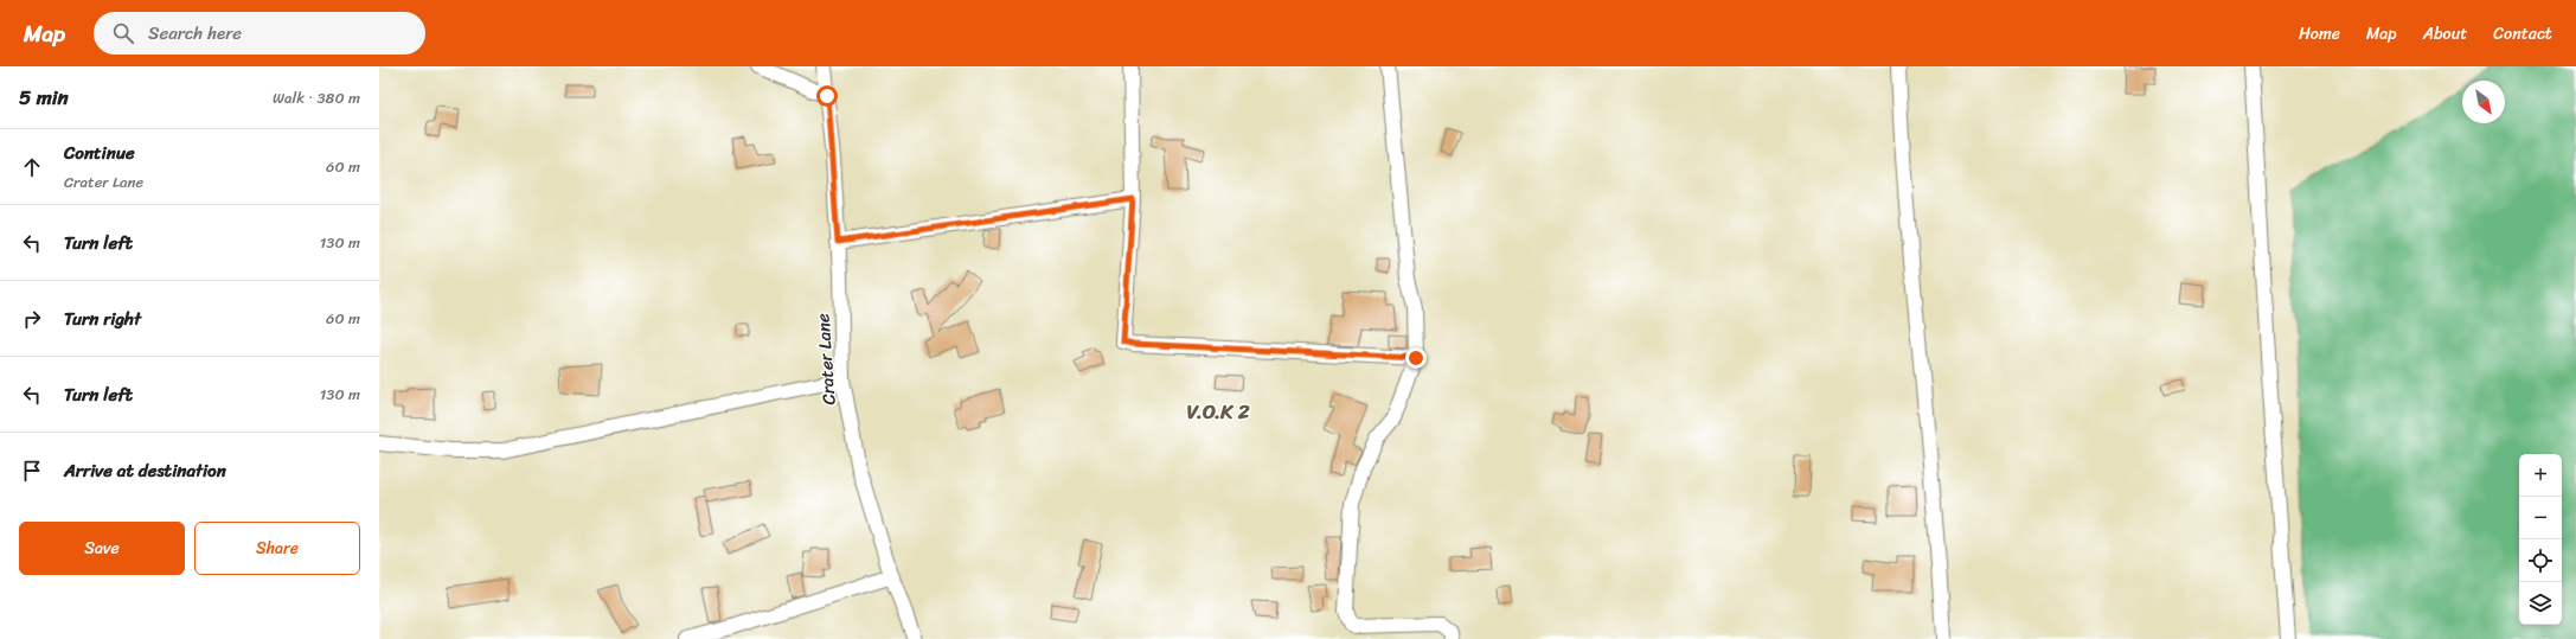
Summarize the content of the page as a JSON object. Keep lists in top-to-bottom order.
{
  "streets": {
    "street": ["Crater Lane"]
  },
  "districts": ["V.O.K 2"],
  "north": "bottom right",
  "page": {
    "header": "Map",
    "search": "Search here",
    "nav": [
      "Home",
      "Map",
      "About",
      "Contact"
    ],
    "heading": ["5 min", "Walk · 380 m"],
    "list": [
      ["Continue", "Crater Lane", "60 m"],
      ["Turn left", "130 m"],
      ["Turn right", "60 m"],
      ["Turn left", "130 m"],
      "Arrive at destination"
    ],
    "map_buttons": ["+", "−"],
    "buttons": ["Save", "Share"]
  }
}
